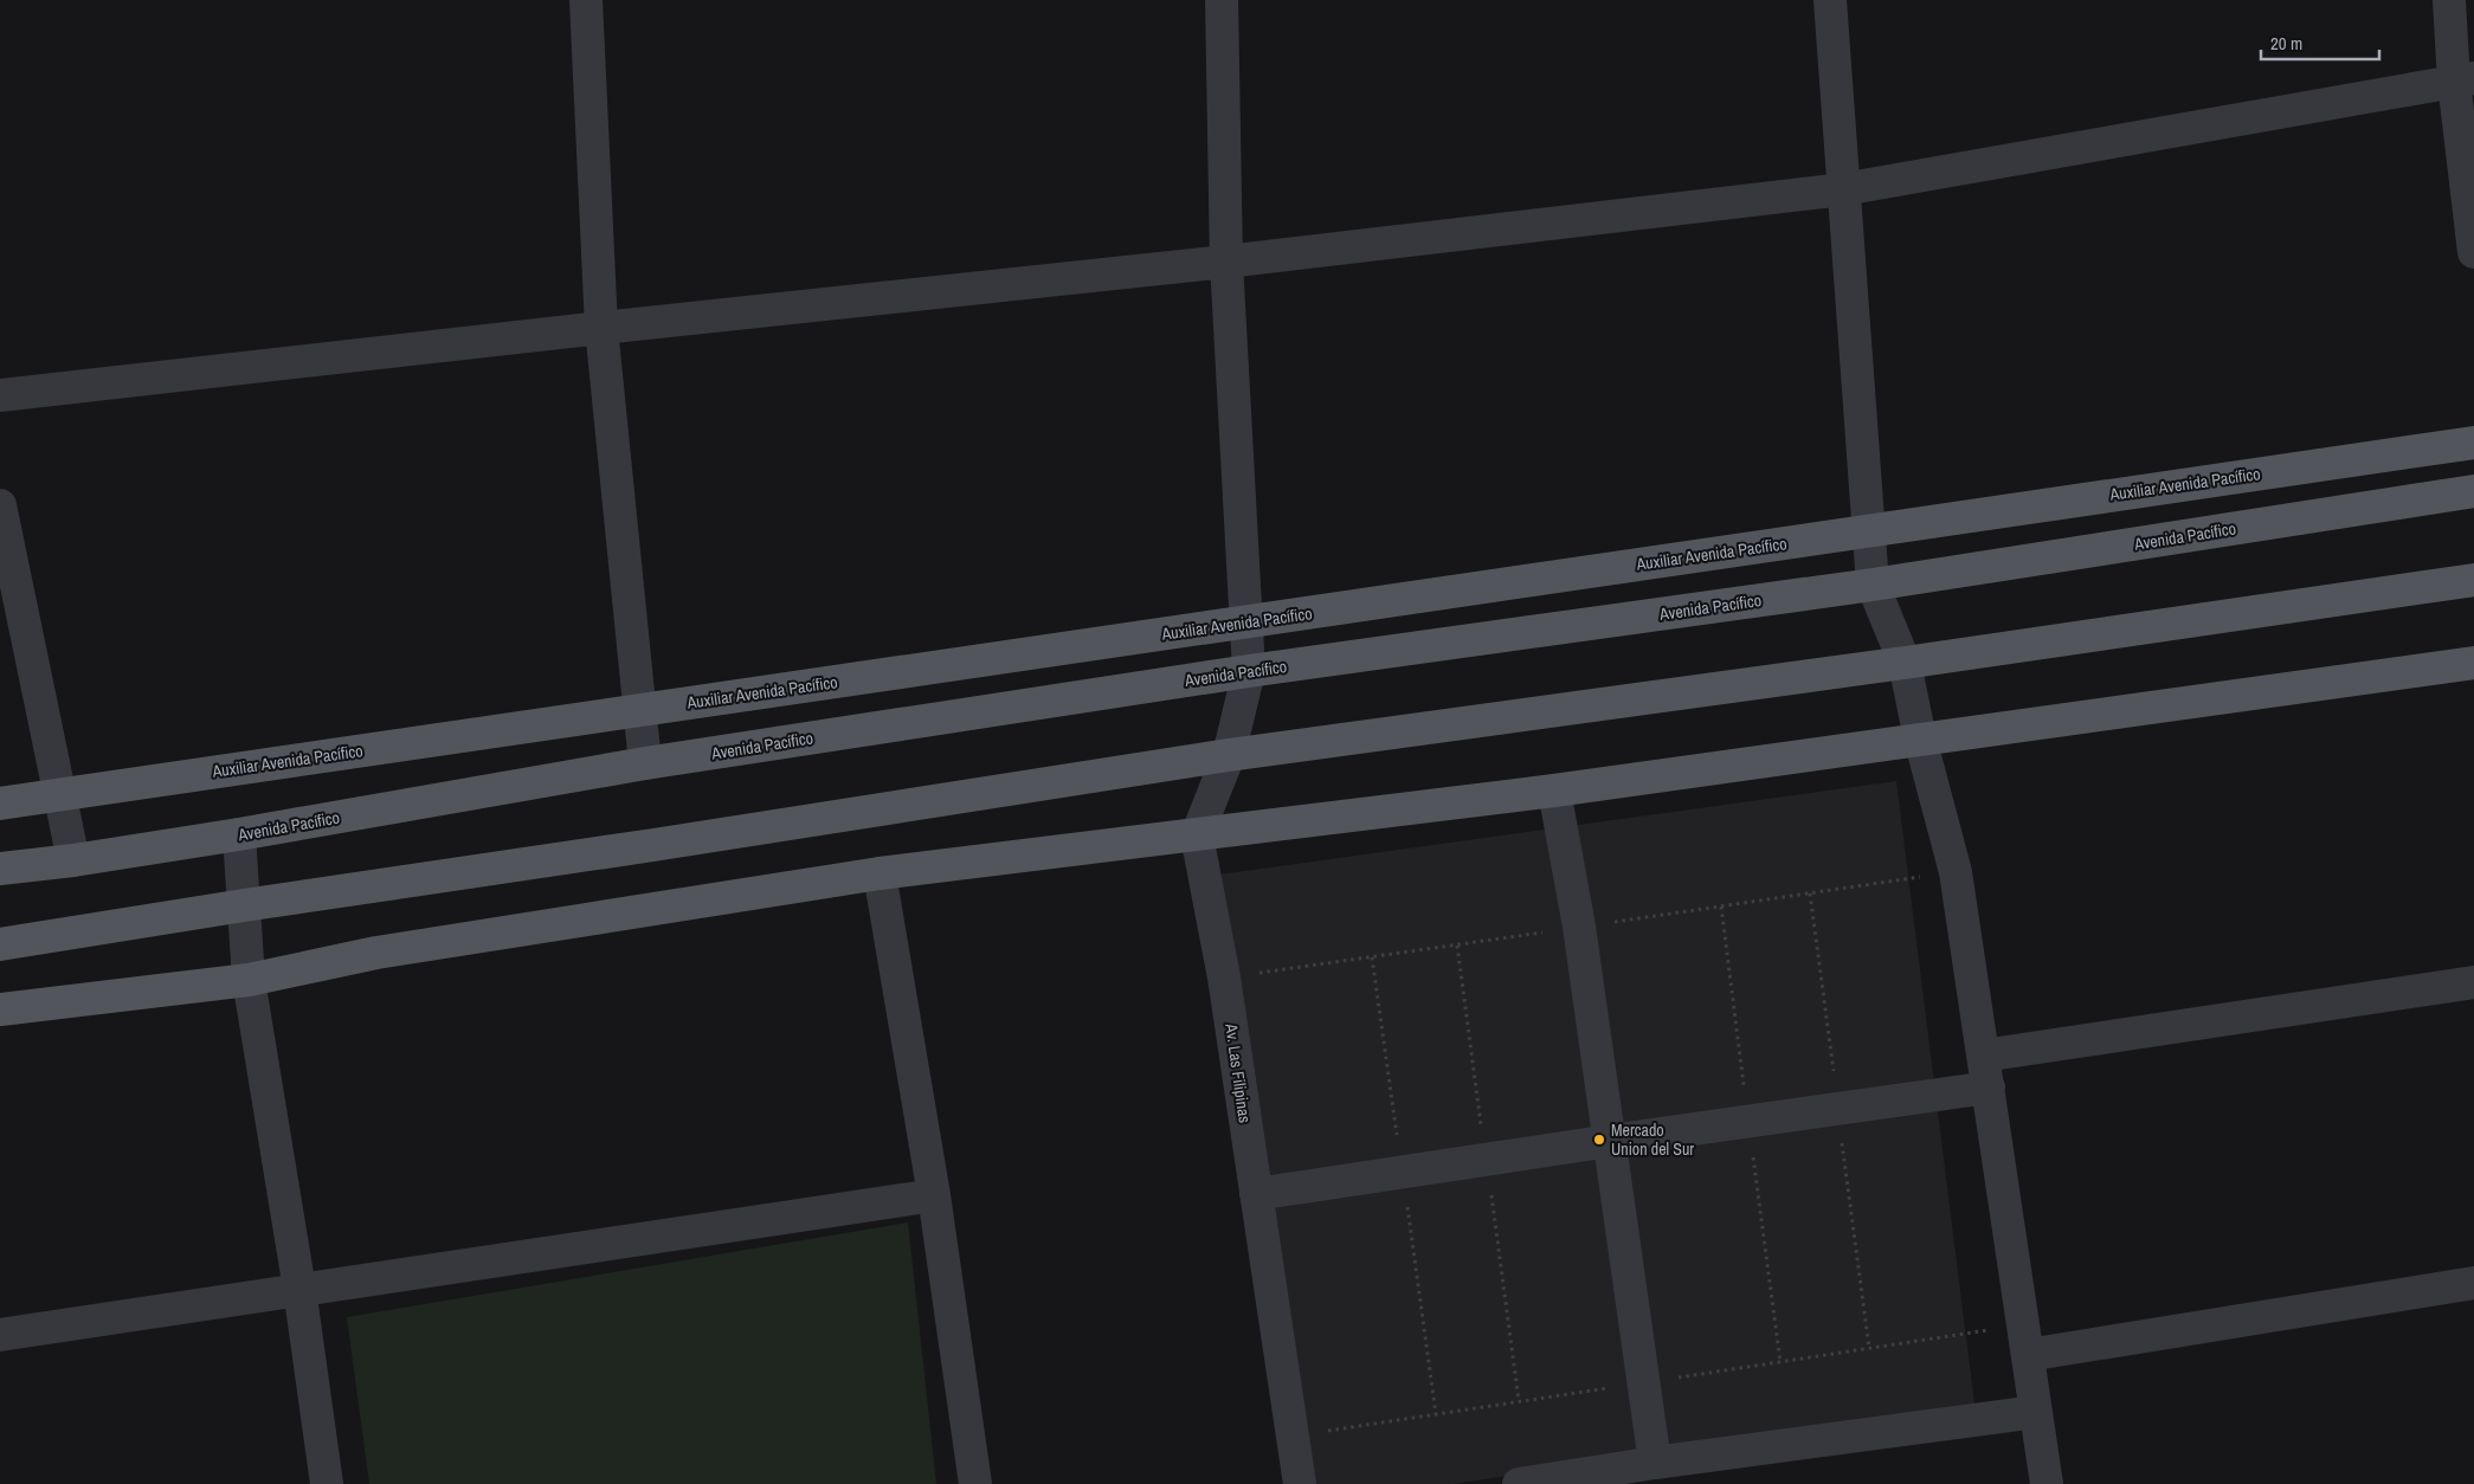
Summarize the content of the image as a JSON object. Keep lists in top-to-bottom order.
{
  "streets": {
    "main road": ["Auxiliar Avenida Pacífico", "Avenida Pacífico"],
    "street": ["Av. Las Filipinas"]
  },
  "places": ["Mercado Union del Sur"],
  "scale_bar": "20 m"
}
